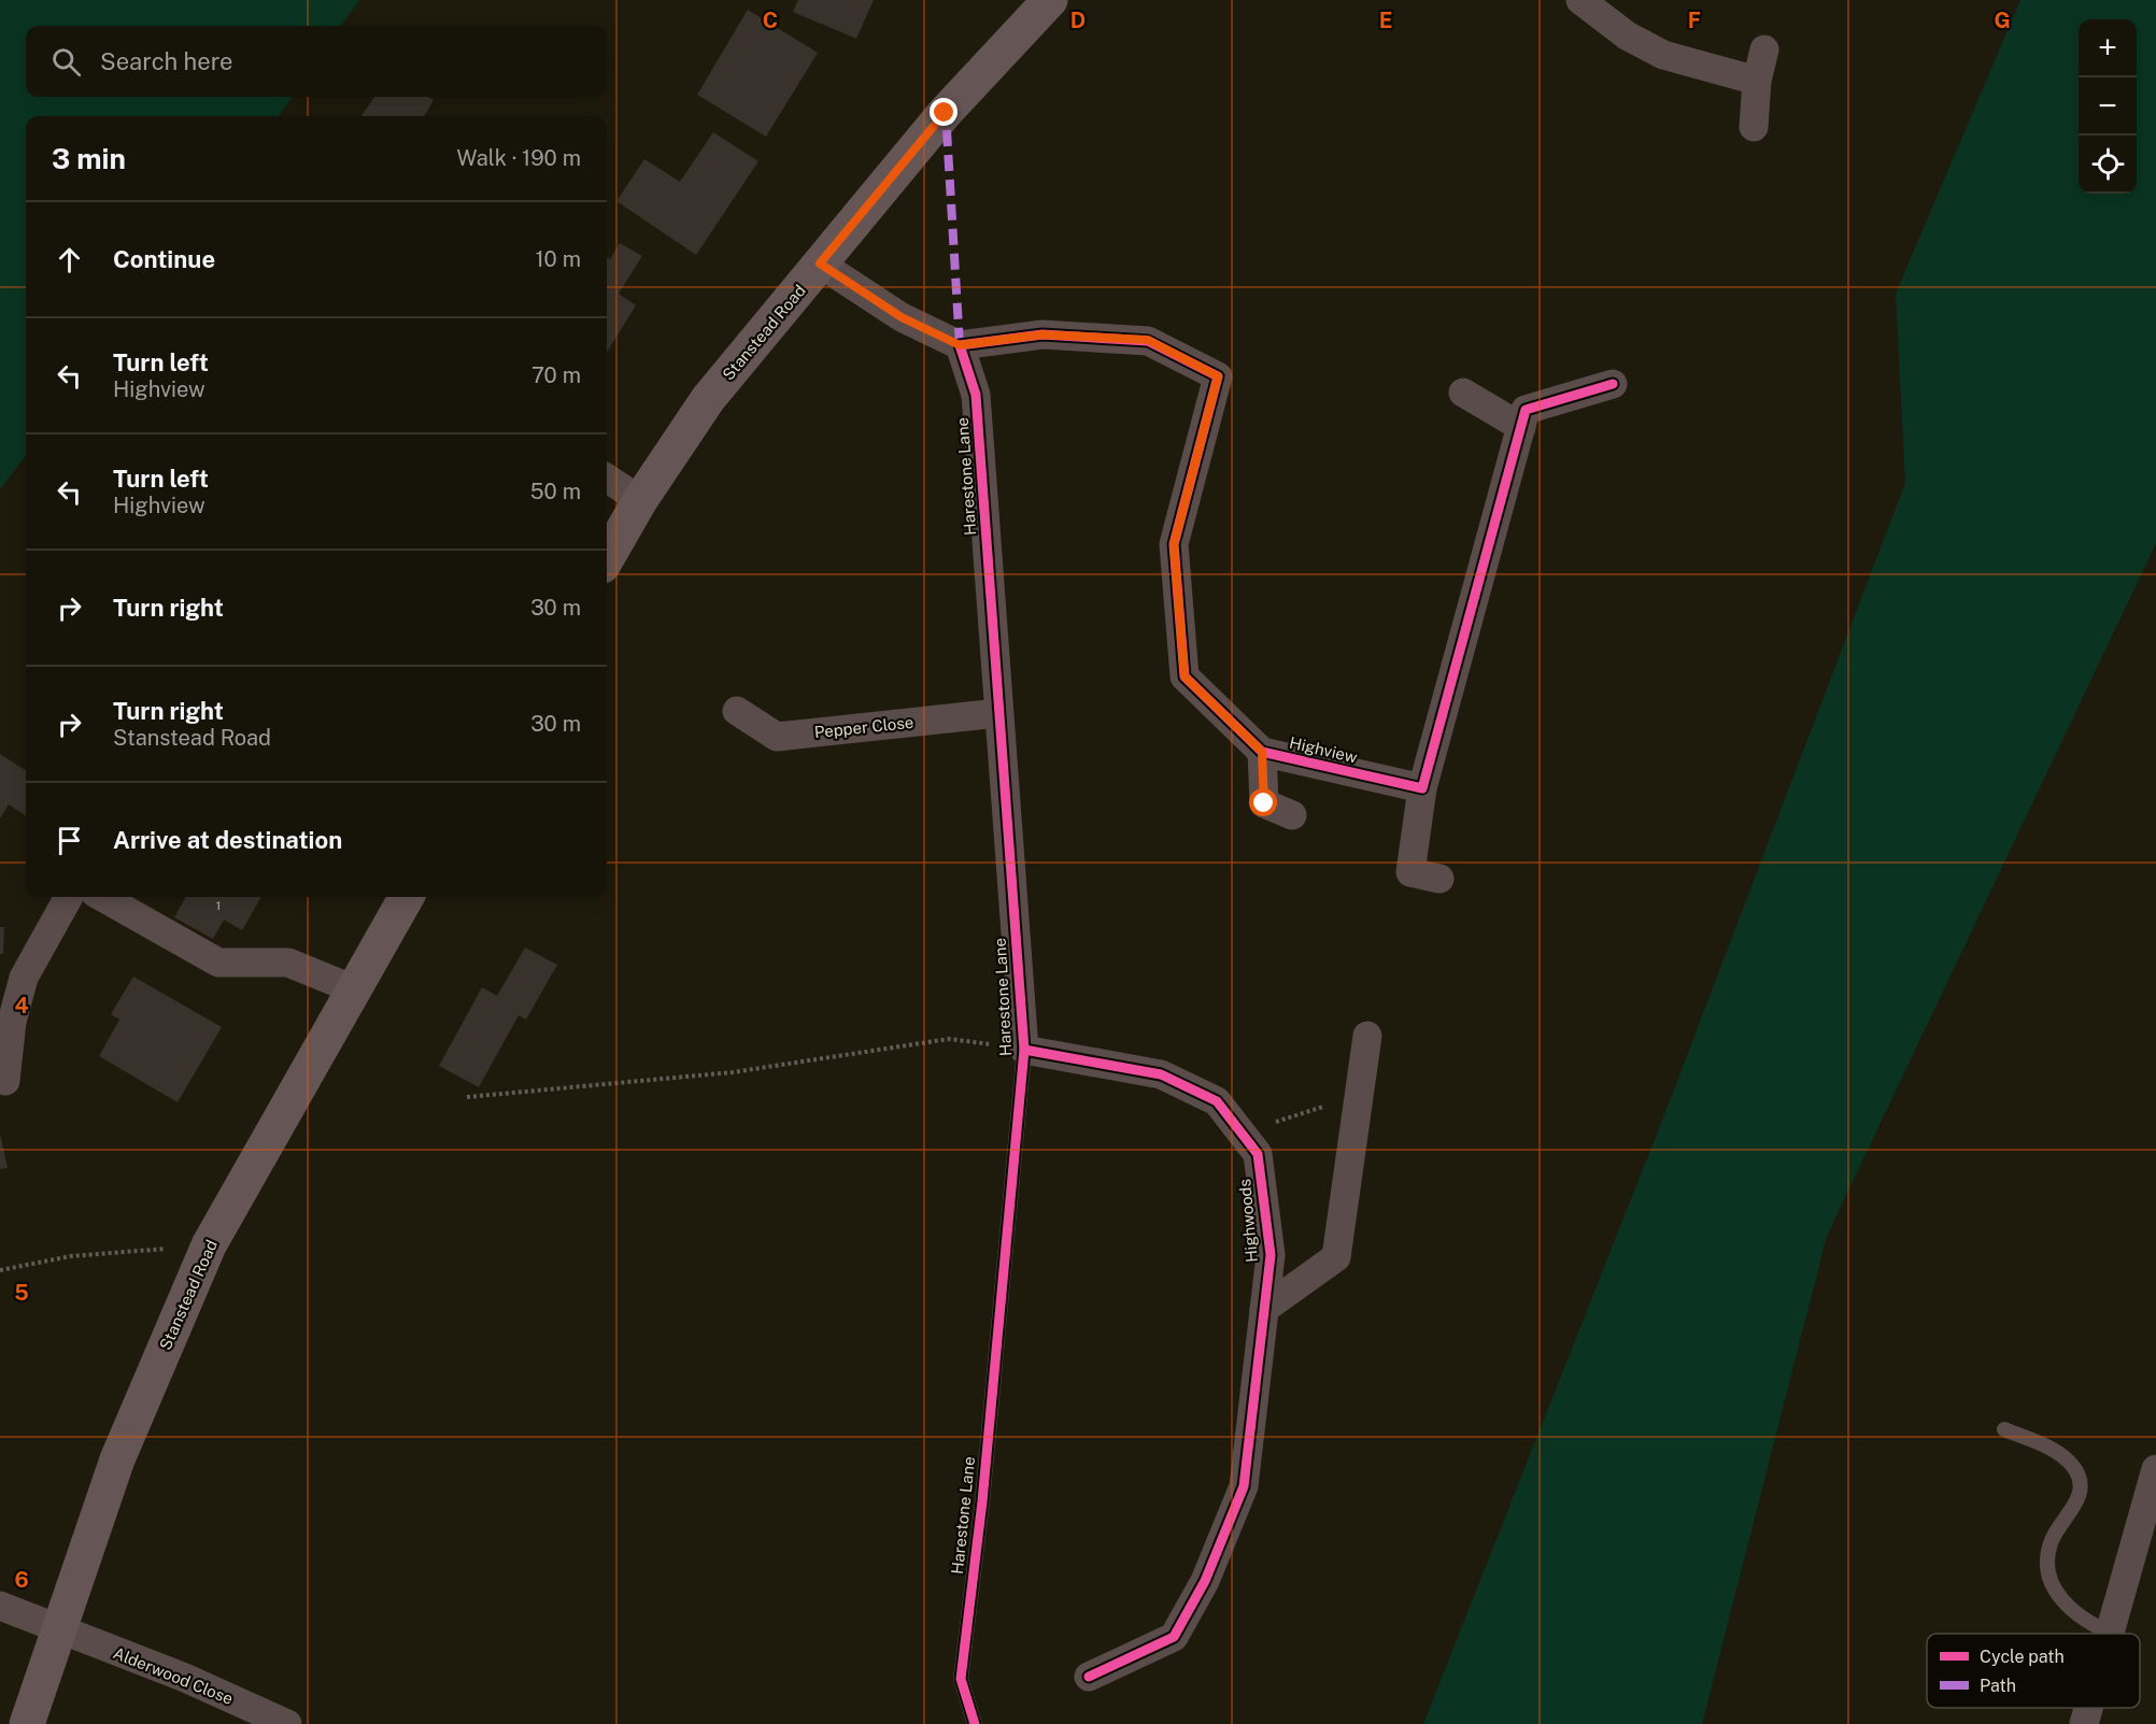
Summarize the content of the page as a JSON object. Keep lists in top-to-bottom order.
{
  "streets": {
    "street": [
      "Stanstead Road",
      "Harestone Lane",
      "Pepper Close",
      "Highview",
      "Highwoods",
      "Alderwood Close"
    ]
  },
  "crossings": [
    ["Stanstead Road", "Alderwood Close"],
    ["Harestone Lane", "Pepper Close"],
    ["Harestone Lane", "Highwoods"]
  ],
  "house_numbers": ["1"],
  "legend": ["Cycle path", "Path"],
  "page": {
    "map_buttons": ["+", "−"],
    "search": "Search here",
    "heading": ["3 min", "Walk · 190 m"],
    "list": [
      ["Continue", "10 m"],
      ["Turn left", "Highview", "70 m"],
      ["Turn left", "Highview", "50 m"],
      ["Turn right", "30 m"],
      ["Turn right", "Stanstead Road", "30 m"],
      "Arrive at destination"
    ]
  },
  "grid": {
    "columns": [
      "C",
      "D",
      "E",
      "F",
      "G"
    ],
    "rows": ["4", "5", "6"]
  }
}
